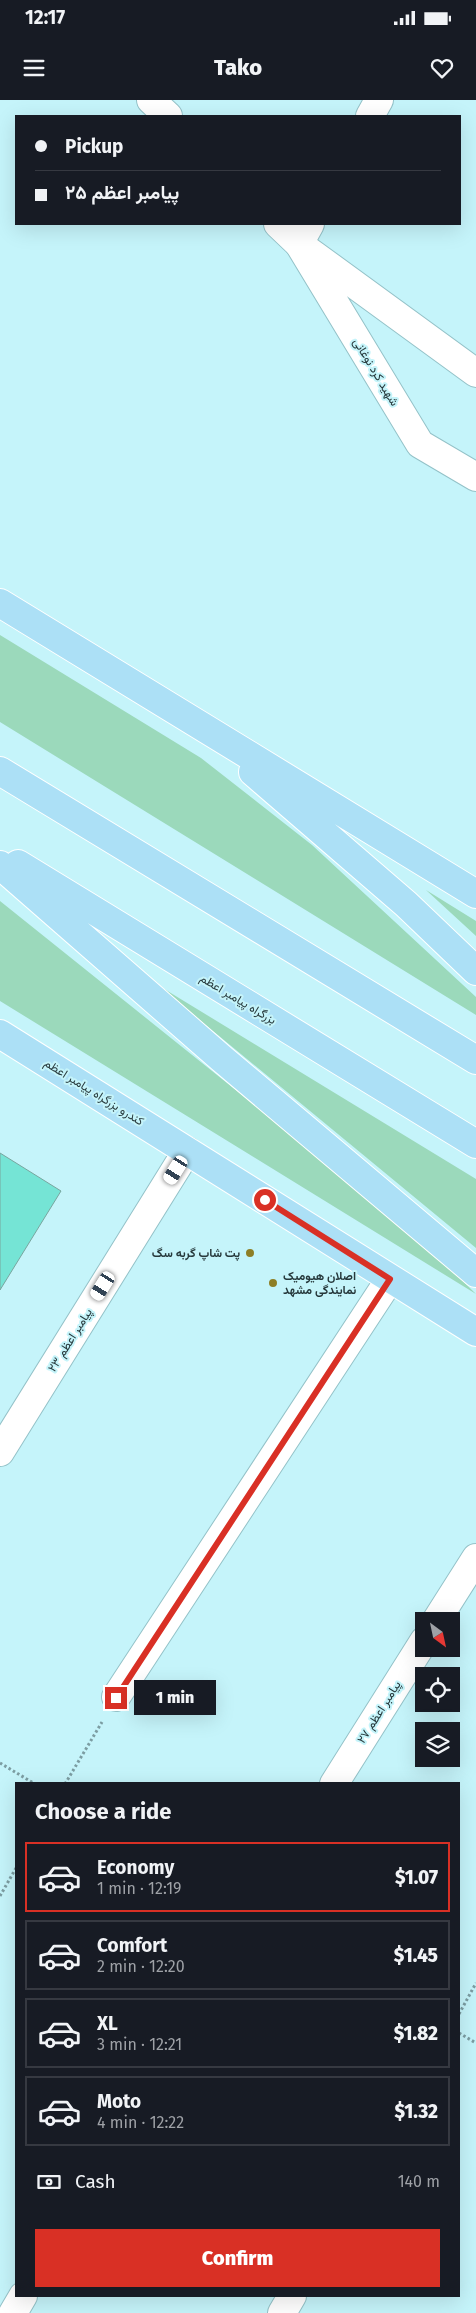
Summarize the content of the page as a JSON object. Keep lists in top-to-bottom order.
{
  "streets": {
    "highway": ["بزرگراه پیامبر اعظم", "کندرو بزرگراه پیامبر اعظم"],
    "street": ["شهید کرد نوغانی", "پیامبر اعظم ۲۳", "پیامبر اعظم ۲۷"]
  },
  "crossings": [
    ["کندرو بزرگراه پیامبر اعظم", "پیامبر اعظم ۲۳"]
  ],
  "places": ["پت شاپ گربه سگ", "اصلان هیومیک نمایندگی مشهد"],
  "north": "bottom right",
  "page": {
    "status": "12:17",
    "header": "Tako",
    "banner": ["Pickup", "پیامبر اعظم ۲۵"],
    "bubble": "1 min",
    "heading": "Choose a ride",
    "list": [
      {
        "name": "Economy",
        "note": "1 min · 12:19",
        "value": "$1.07"
      },
      {
        "name": "Comfort",
        "note": "2 min · 12:20",
        "value": "$1.45"
      },
      {
        "name": "XL",
        "note": "3 min · 12:21",
        "value": "$1.82"
      },
      {
        "name": "Moto",
        "note": "4 min · 12:22",
        "value": "$1.32"
      }
    ],
    "pay": ["Cash", "140 m"],
    "buttons": "Confirm"
  }
}
